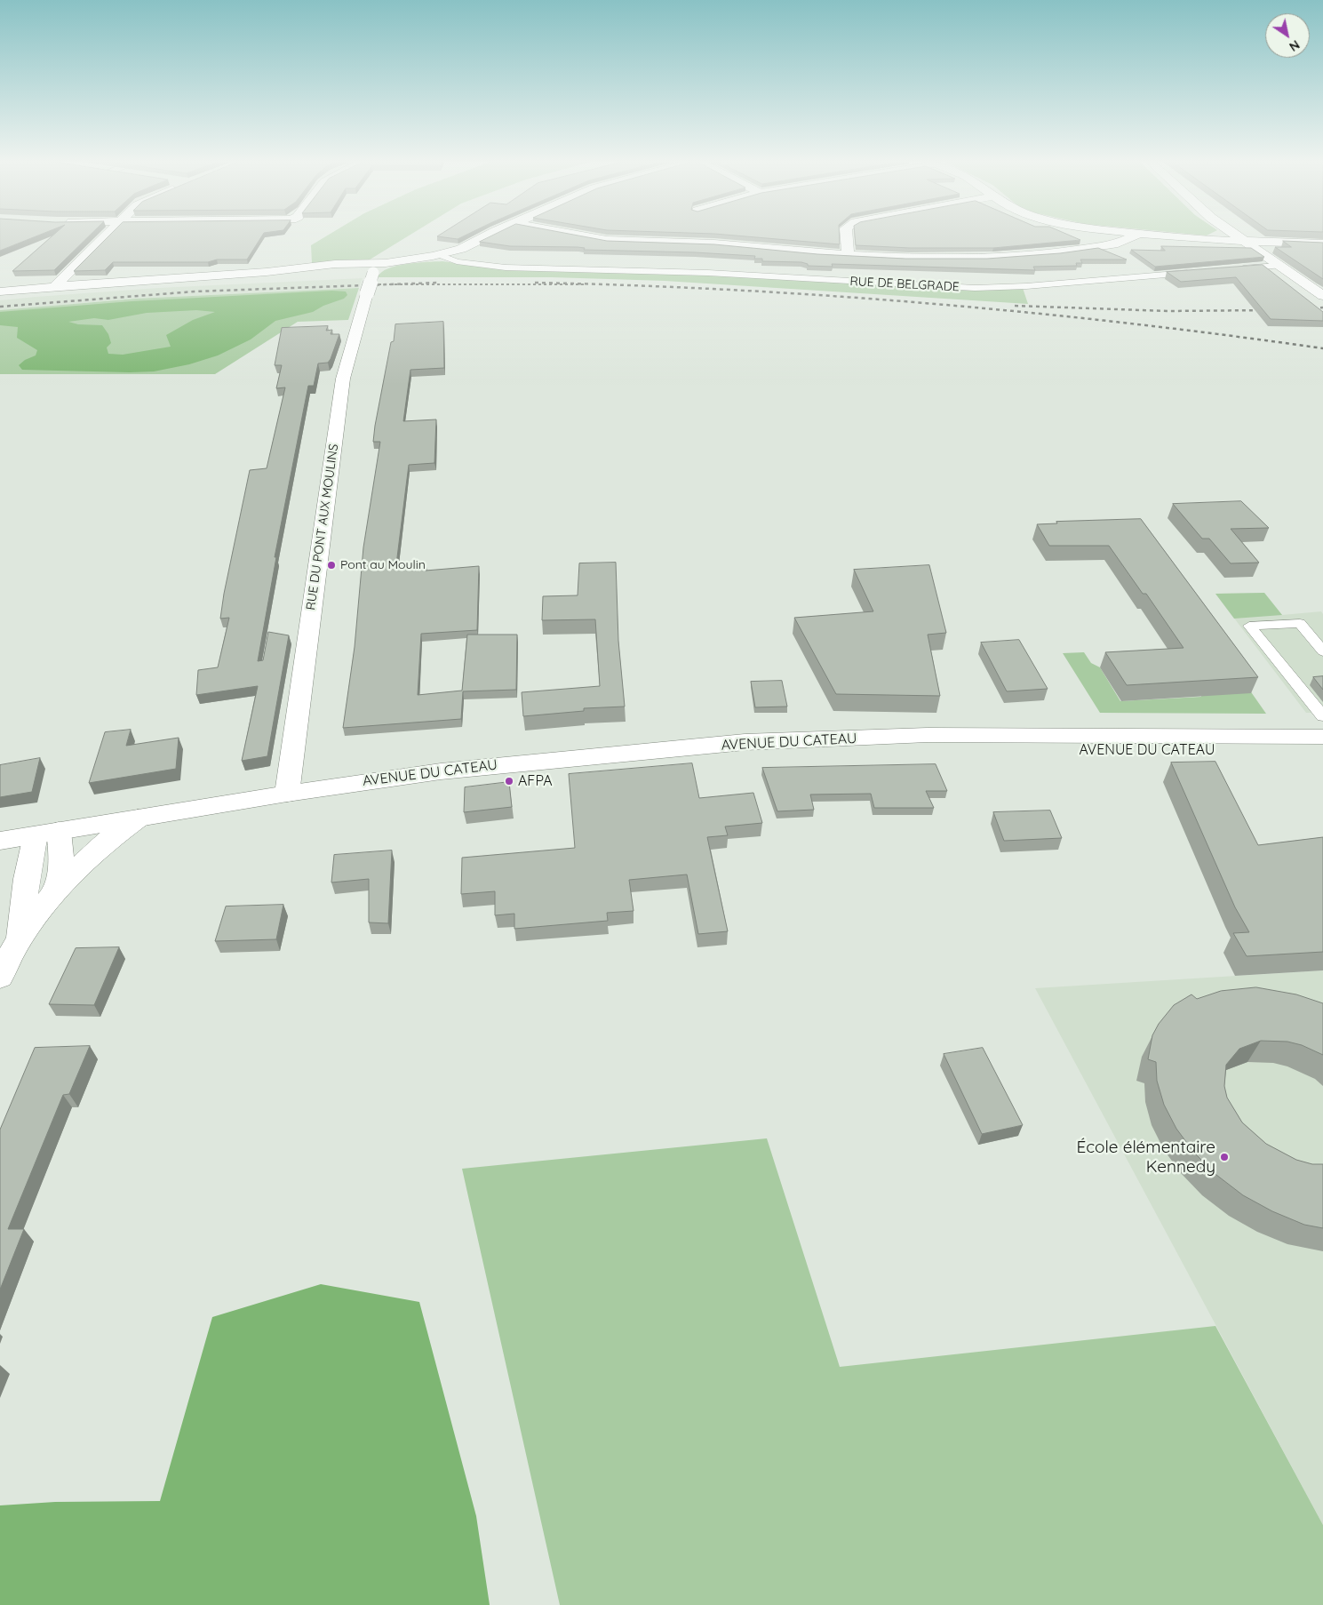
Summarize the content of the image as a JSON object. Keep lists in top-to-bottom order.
{
  "streets": {
    "street": ["RUE DE BELGRADE", "RUE DU PONT AUX MOULINS", "AVENUE DU CATEAU"]
  },
  "crossings": [
    ["RUE DE BELGRADE", "RUE DU PONT AUX MOULINS"],
    ["RUE DU PONT AUX MOULINS", "AVENUE DU CATEAU"]
  ],
  "places": ["Pont au Moulin", "AFPA", "École élémentaire Kennedy"],
  "north": "bottom right"
}
